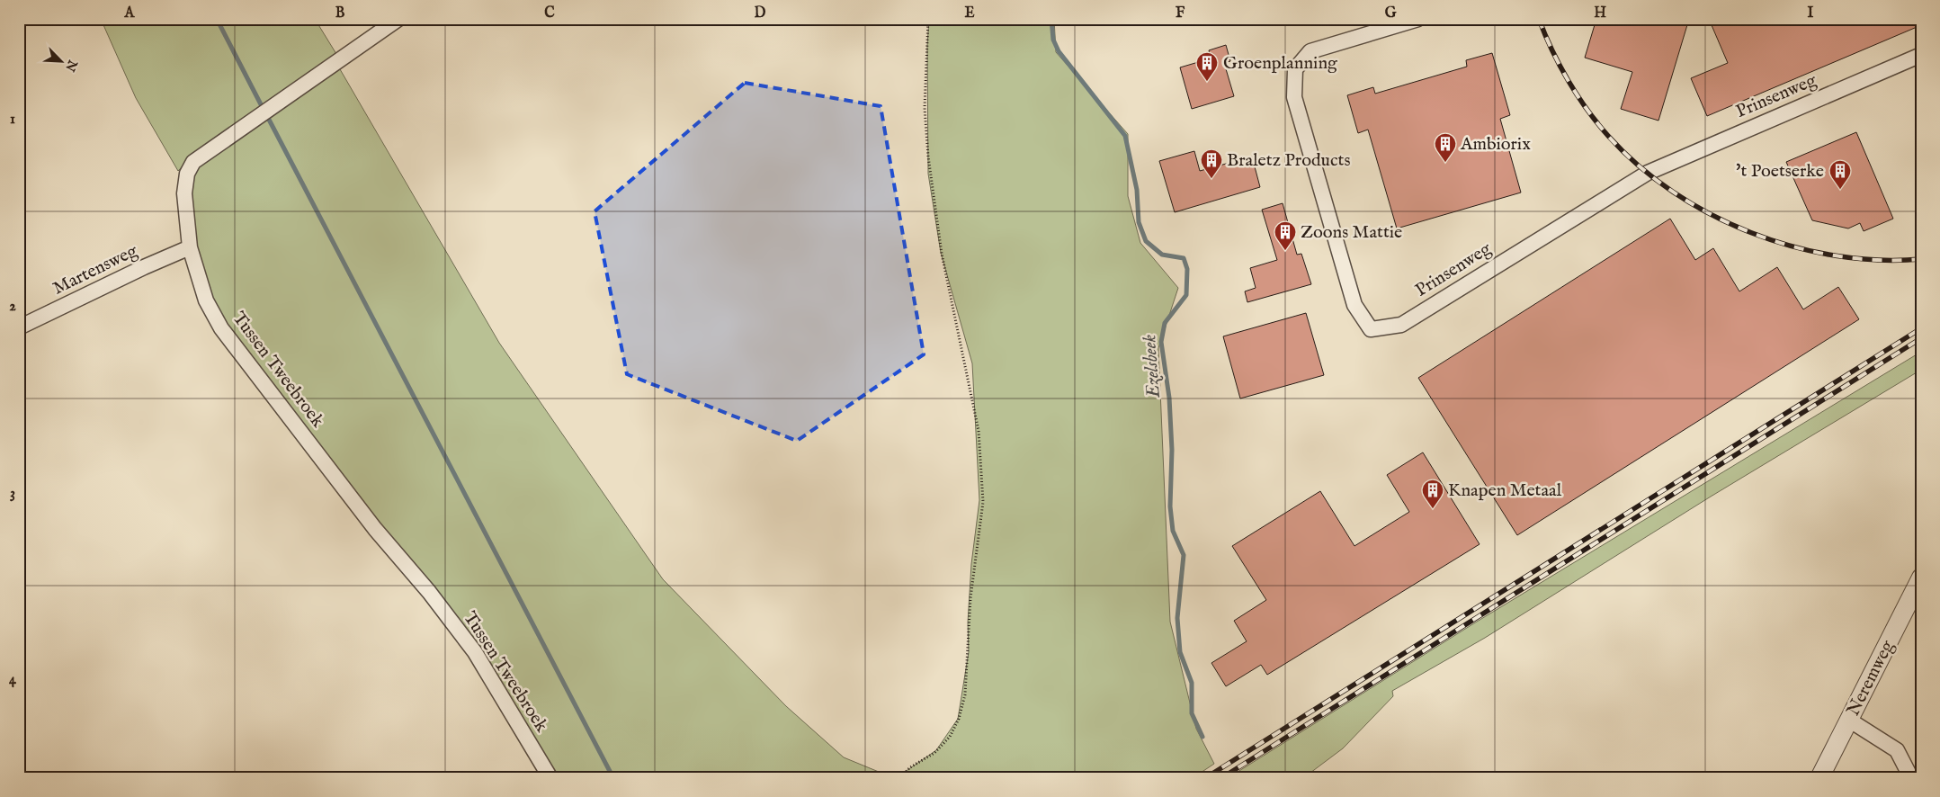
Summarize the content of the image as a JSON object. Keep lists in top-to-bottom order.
{
  "streets": {
    "street": [
      "Prinsenweg",
      "Martensweg",
      "Tussen Tweebroek",
      "Neremweg"
    ]
  },
  "crossings": [
    ["Martensweg", "Tussen Tweebroek"]
  ],
  "water": ["Ezelsbeek"],
  "places": {
    "building": [
      "Groenplanning",
      "Ambiorix",
      "Braletz Products",
      "'t Poetserke",
      "Zoons Mattie",
      "Knapen Metaal"
    ]
  },
  "north": "bottom right",
  "grid": {
    "columns": [
      "A",
      "B",
      "C",
      "D",
      "E",
      "F",
      "G",
      "H",
      "I"
    ],
    "rows": [
      "1",
      "2",
      "3",
      "4"
    ]
  }
}
